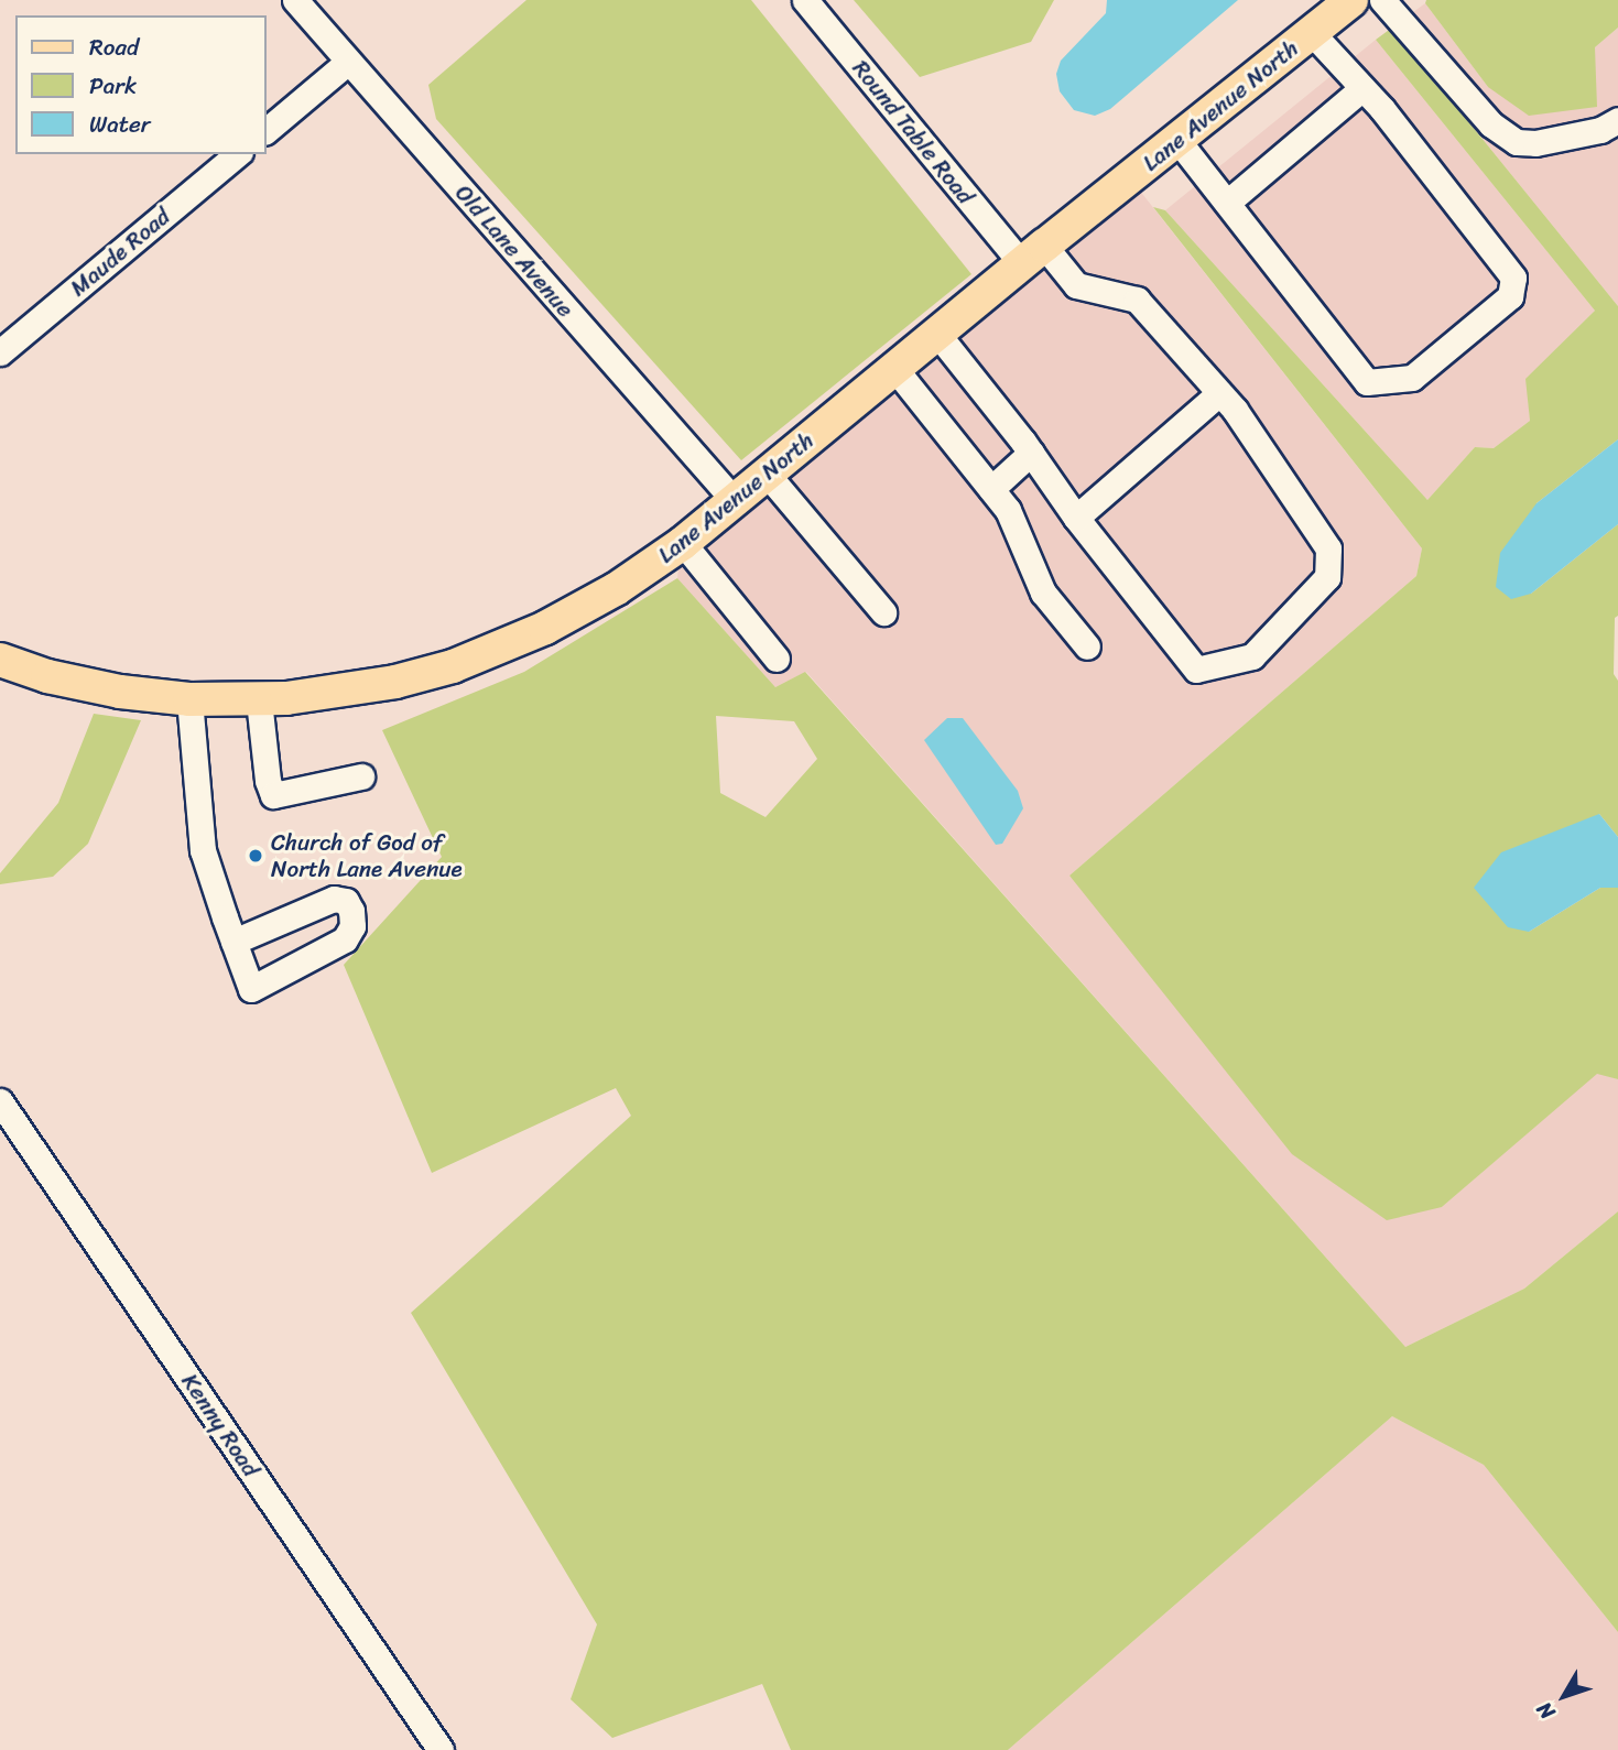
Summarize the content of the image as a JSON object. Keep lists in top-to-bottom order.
{
  "streets": {
    "main road": ["Lane Avenue North"],
    "street": [
      "Round Table Road",
      "Old Lane Avenue",
      "Maude Road",
      "Kenny Road"
    ]
  },
  "crossings": [
    ["Lane Avenue North", "Round Table Road"],
    ["Lane Avenue North", "Old Lane Avenue"]
  ],
  "places": ["Church of God of North Lane Avenue"],
  "legend": ["Road", "Park", "Water"],
  "north": "bottom left"
}
